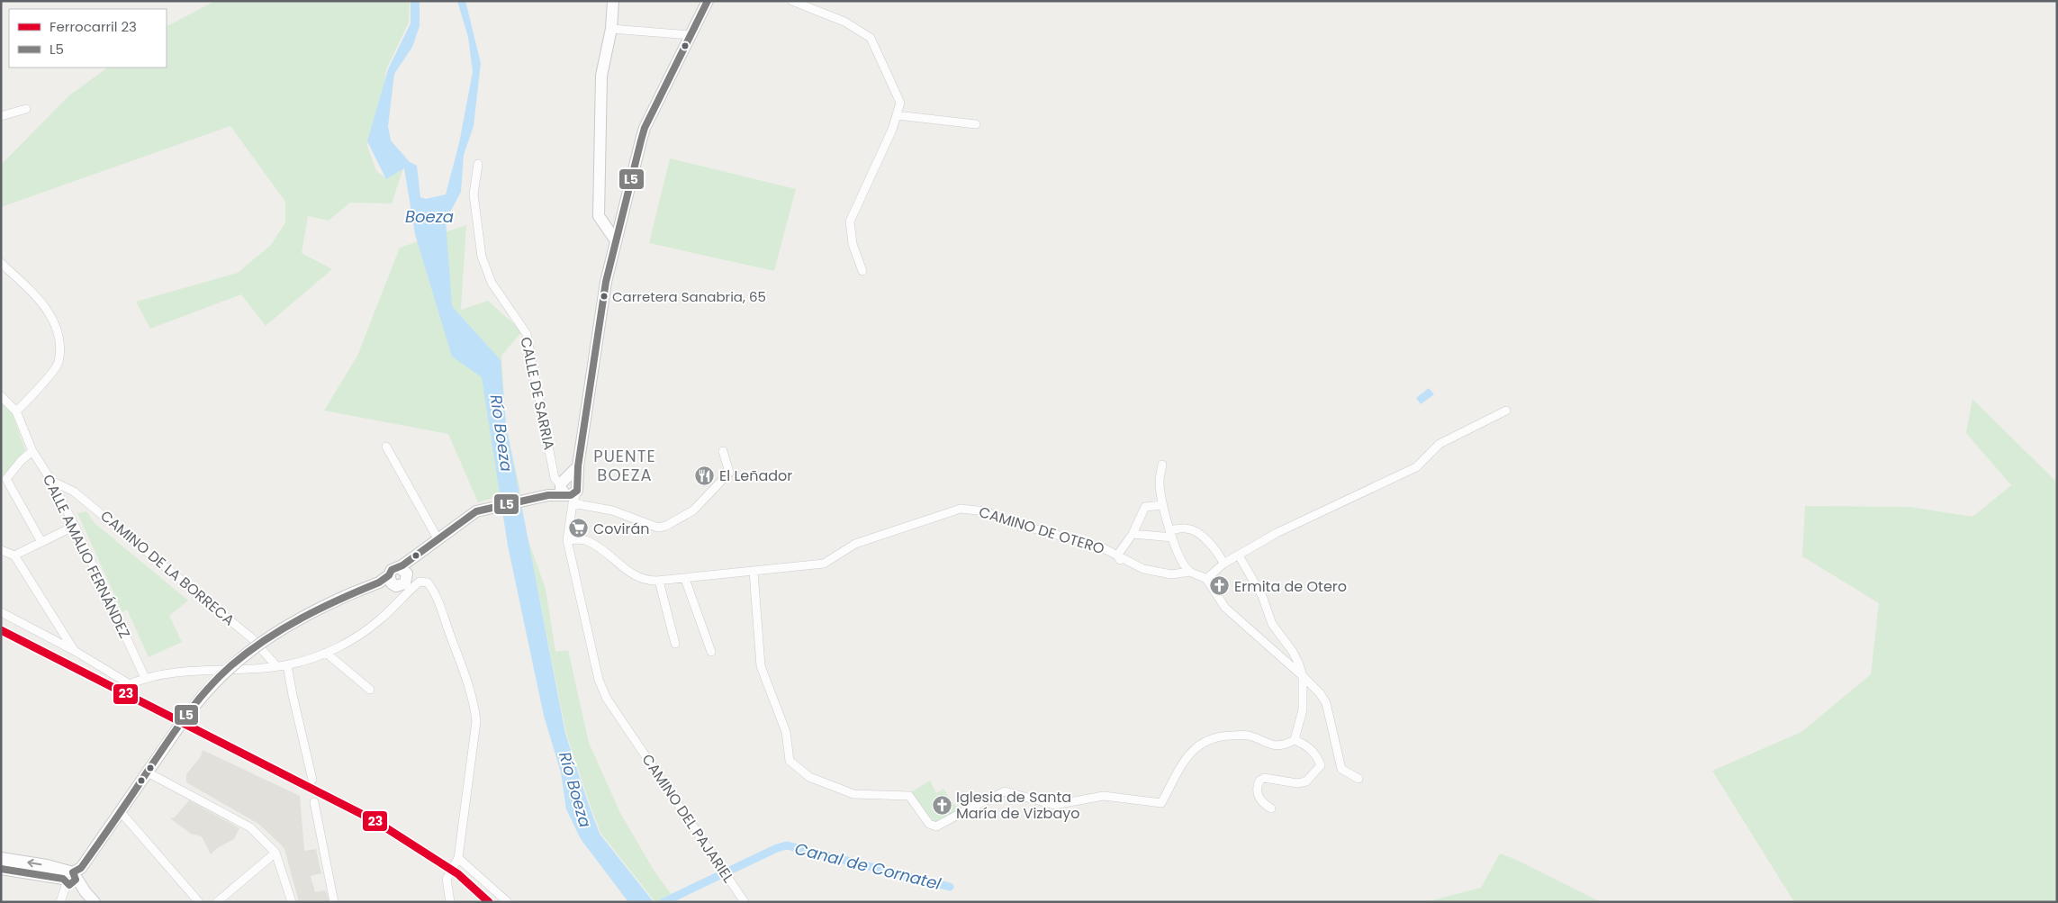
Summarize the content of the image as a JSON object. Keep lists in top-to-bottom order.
{
  "streets": {
    "street": [
      "CALLE DE SARRIA",
      "CAMINO DE OTERO",
      "CALLE AMALIO FERNÁNDEZ",
      "CAMINO DE LA BORRECA",
      "CAMINO DEL PAJARIEL"
    ]
  },
  "crossings": [
    ["CALLE DE SARRIA", "CAMINO DE OTERO"],
    ["CALLE DE SARRIA", "CAMINO DEL PAJARIEL"],
    ["CAMINO DE OTERO", "CAMINO DEL PAJARIEL"],
    ["CALLE AMALIO FERNÁNDEZ", "CAMINO DE LA BORRECA"]
  ],
  "districts": ["PUENTE BOEZA"],
  "water": ["Boeza", "Río Boeza", "Canal de Cornatel"],
  "places": {
    "other": ["Carretera Sanabria, 65"],
    "restaurant": ["El Leñador"],
    "supermarket": ["Covirán"],
    "church": ["Ermita de Otero", "Iglesia de Santa María de Vizbayo"]
  },
  "lines": ["transit line L5", "rail line 23"],
  "legend": ["Ferrocarril 23", "L5"]
}
